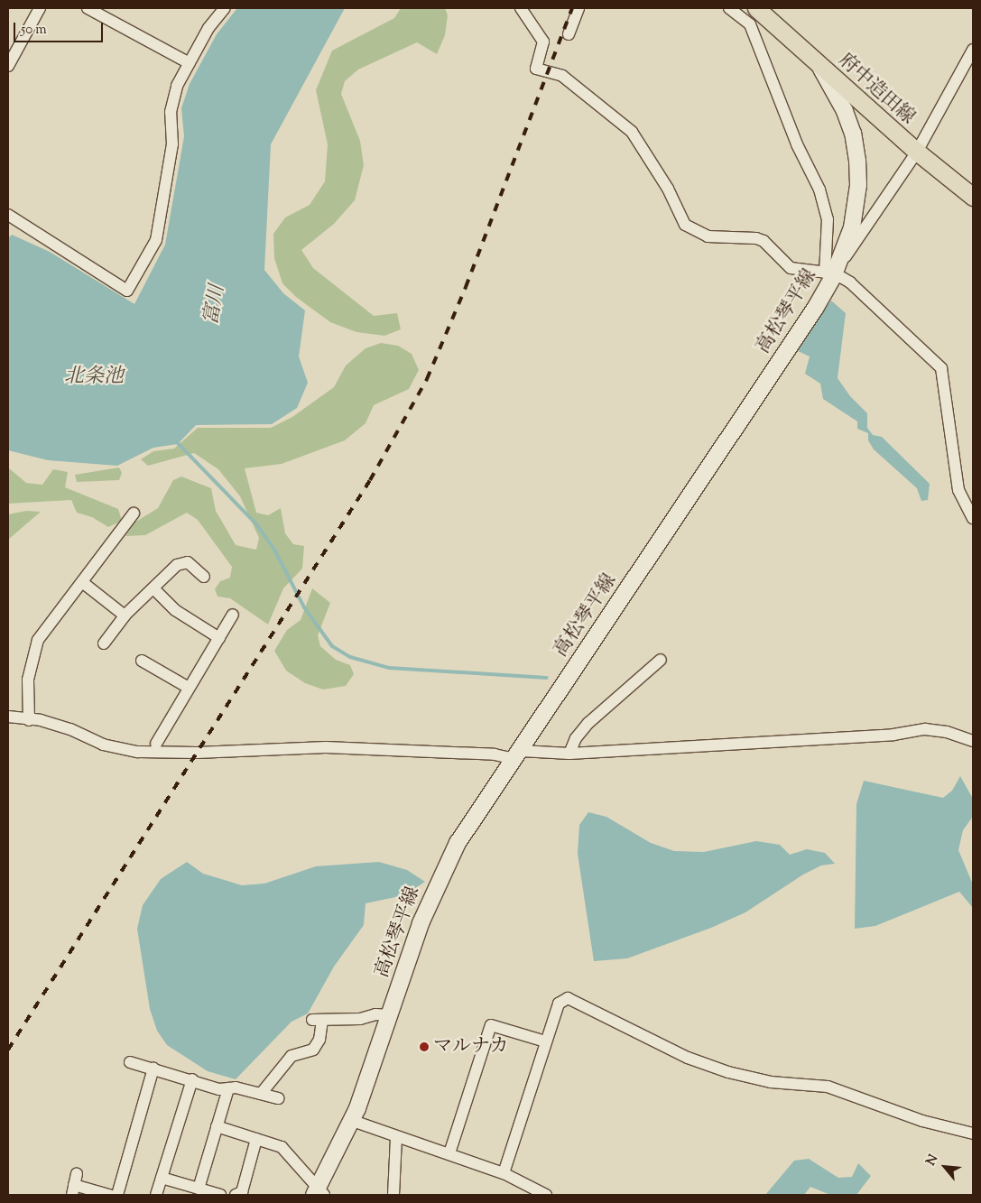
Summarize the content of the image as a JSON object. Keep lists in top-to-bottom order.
{
  "streets": {
    "main road": ["府中造田線", "高松琴平線"]
  },
  "crossings": [
    ["府中造田線", "高松琴平線"]
  ],
  "water": ["富川", "北条池"],
  "places": ["マルナカ"],
  "scale_bar": "50 m",
  "north": "top left"
}
